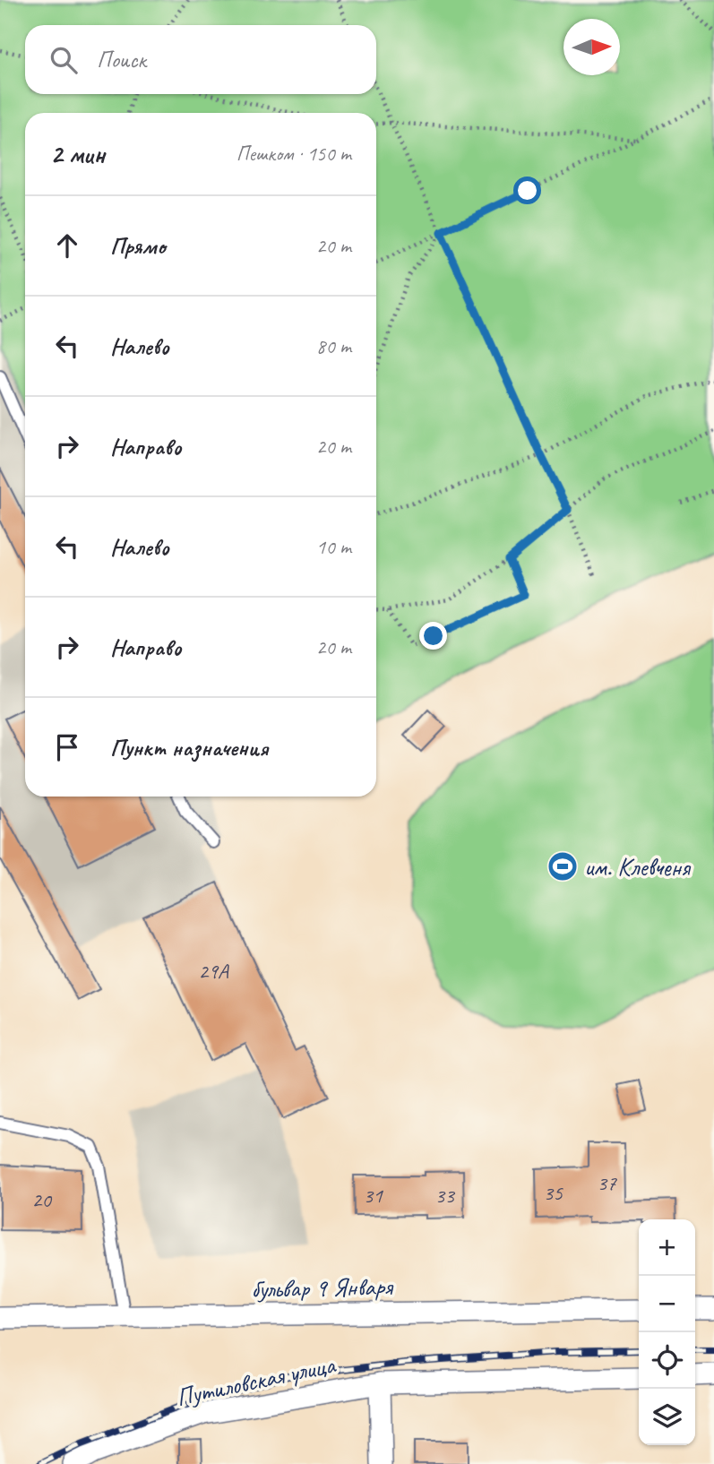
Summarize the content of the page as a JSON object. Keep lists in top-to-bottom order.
{
  "streets": {
    "street": ["бульвар 9 Января", "Путиловская улица"]
  },
  "places": {
    "sports": ["им. Клевченя"]
  },
  "house_numbers": [
    "29А",
    "37",
    "35",
    "31",
    "33",
    "20"
  ],
  "north": "right",
  "page": {
    "search": "Поиск",
    "heading": ["2 мин", "Пешком · 150 m"],
    "list": [
      ["Прямо", "20 m"],
      ["Налево", "80 m"],
      ["Направо", "20 m"],
      ["Налево", "10 m"],
      ["Направо", "20 m"],
      "Пункт назначения"
    ],
    "map_buttons": ["+", "−"]
  }
}
